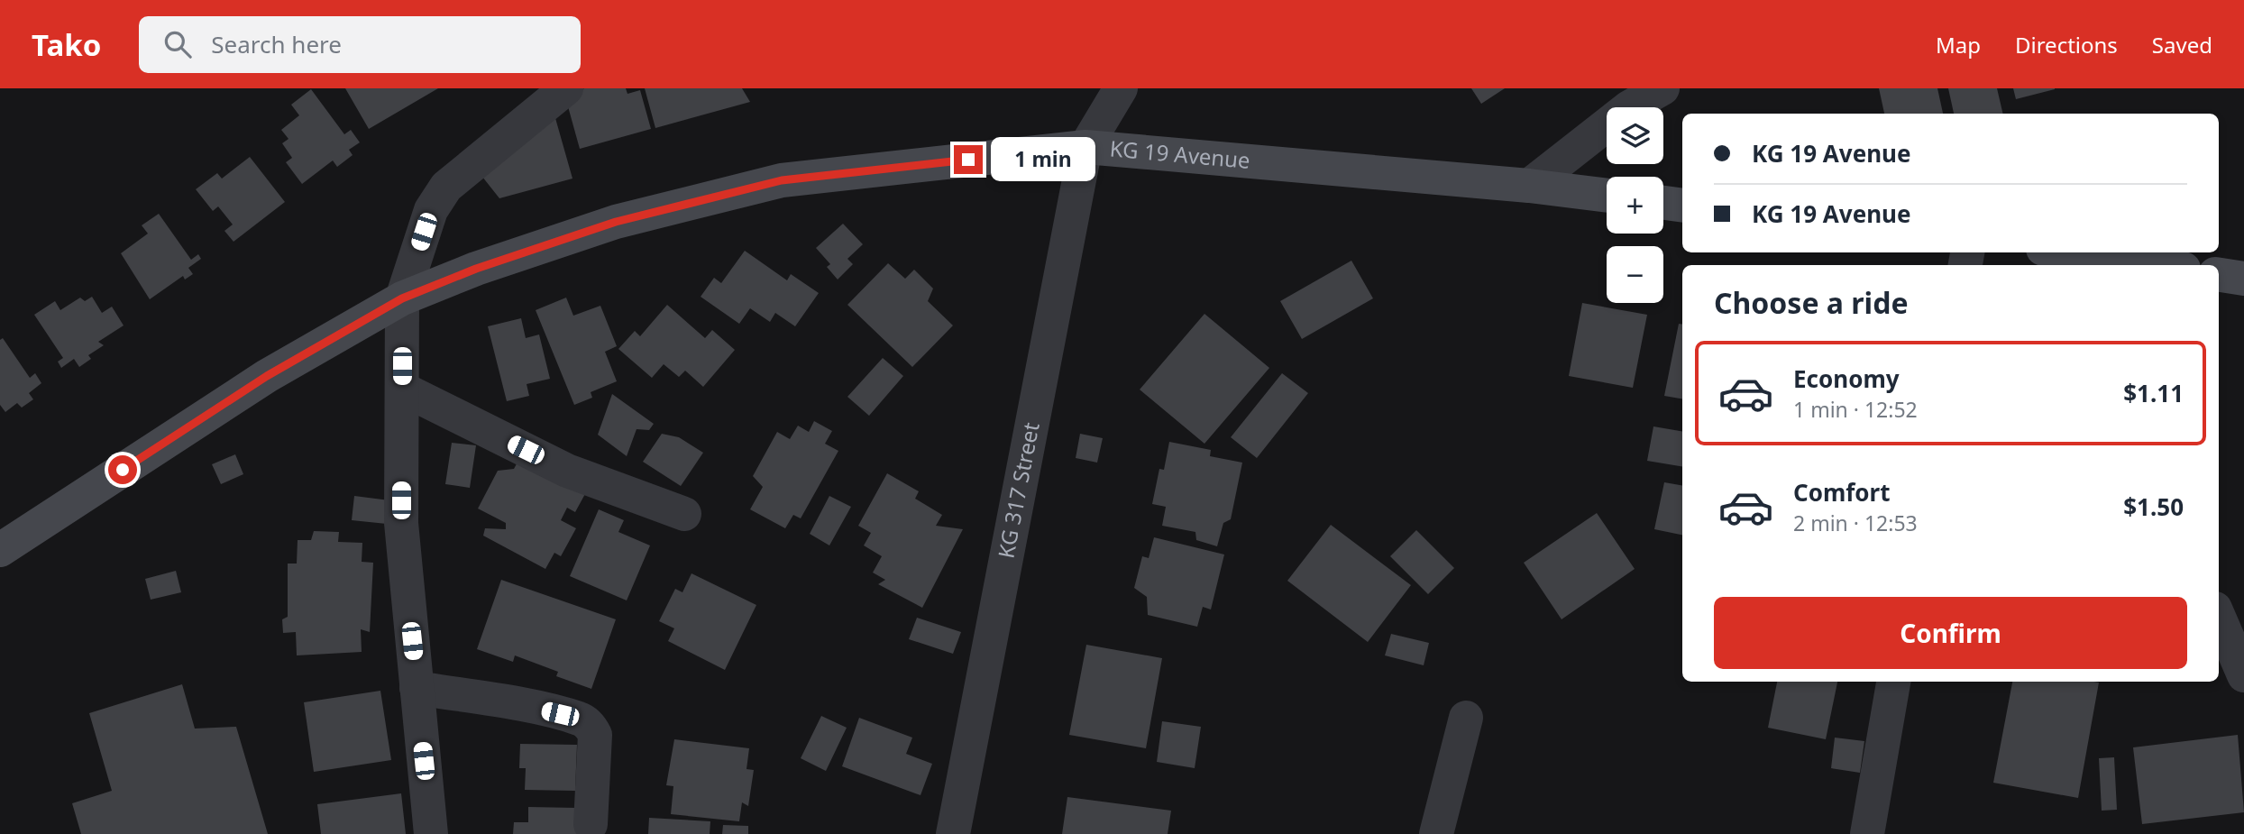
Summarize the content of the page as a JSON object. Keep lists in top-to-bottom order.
{
  "streets": {
    "main road": ["KG 19 Avenue"],
    "street": ["KG 317 Street"]
  },
  "crossings": [
    ["KG 19 Avenue", "KG 317 Street"]
  ],
  "page": {
    "header": "Tako",
    "search": "Search here",
    "nav": ["Map", "Directions", "Saved"],
    "map_buttons": ["+", "−"],
    "banner": ["KG 19 Avenue", "KG 19 Avenue"],
    "bubble": "1 min",
    "heading": "Choose a ride",
    "list": [
      {
        "name": "Economy",
        "note": "1 min · 12:52",
        "value": "$1.11"
      },
      {
        "name": "Comfort",
        "note": "2 min · 12:53",
        "value": "$1.50"
      }
    ],
    "buttons": "Confirm"
  }
}
